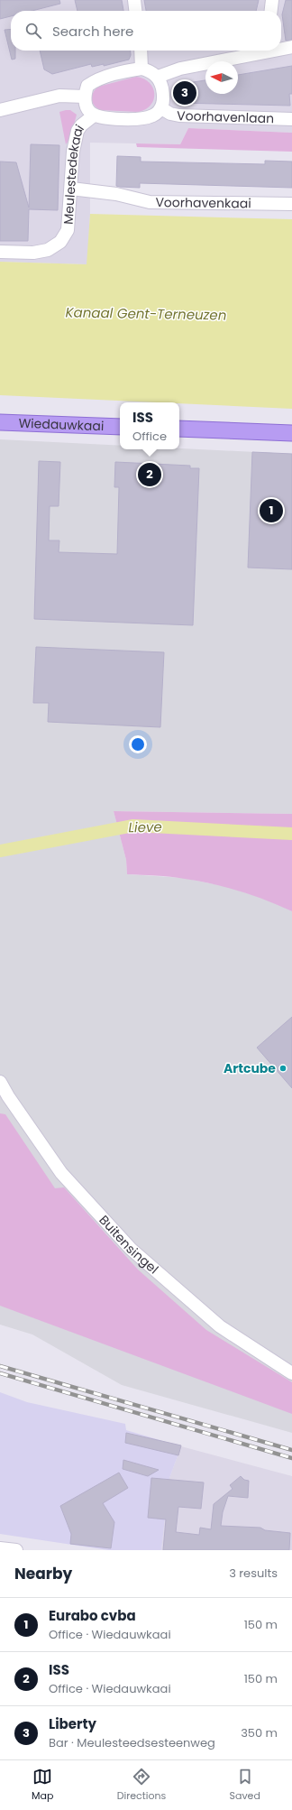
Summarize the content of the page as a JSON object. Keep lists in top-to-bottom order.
{
  "streets": {
    "main road": ["Wiedauwkaai"],
    "street": [
      "Voorhavenlaan",
      "Meulestedekaai",
      "Voorhavenkaai",
      "Buitensingel"
    ]
  },
  "crossings": [
    ["Voorhavenlaan", "Meulestedekaai"],
    ["Meulestedekaai", "Voorhavenkaai"]
  ],
  "water": ["Kanaal Gent-Terneuzen", "Lieve"],
  "places": ["Artcube"],
  "north": "left",
  "page": {
    "search": "Search here",
    "pins": ["3", "2", "1"],
    "popup": ["ISS", "Office"],
    "heading": ["Nearby", "3 results"],
    "list": [
      {
        "mark": "1",
        "name": "Eurabo cvba",
        "note": "Office · Wiedauwkaai",
        "value": "150 m"
      },
      {
        "mark": "2",
        "name": "ISS",
        "note": "Office · Wiedauwkaai",
        "value": "150 m"
      },
      {
        "mark": "3",
        "name": "Liberty",
        "note": "Bar · Meulesteedsesteenweg",
        "value": "350 m"
      }
    ],
    "nav": ["Map", "Directions", "Saved"]
  }
}
